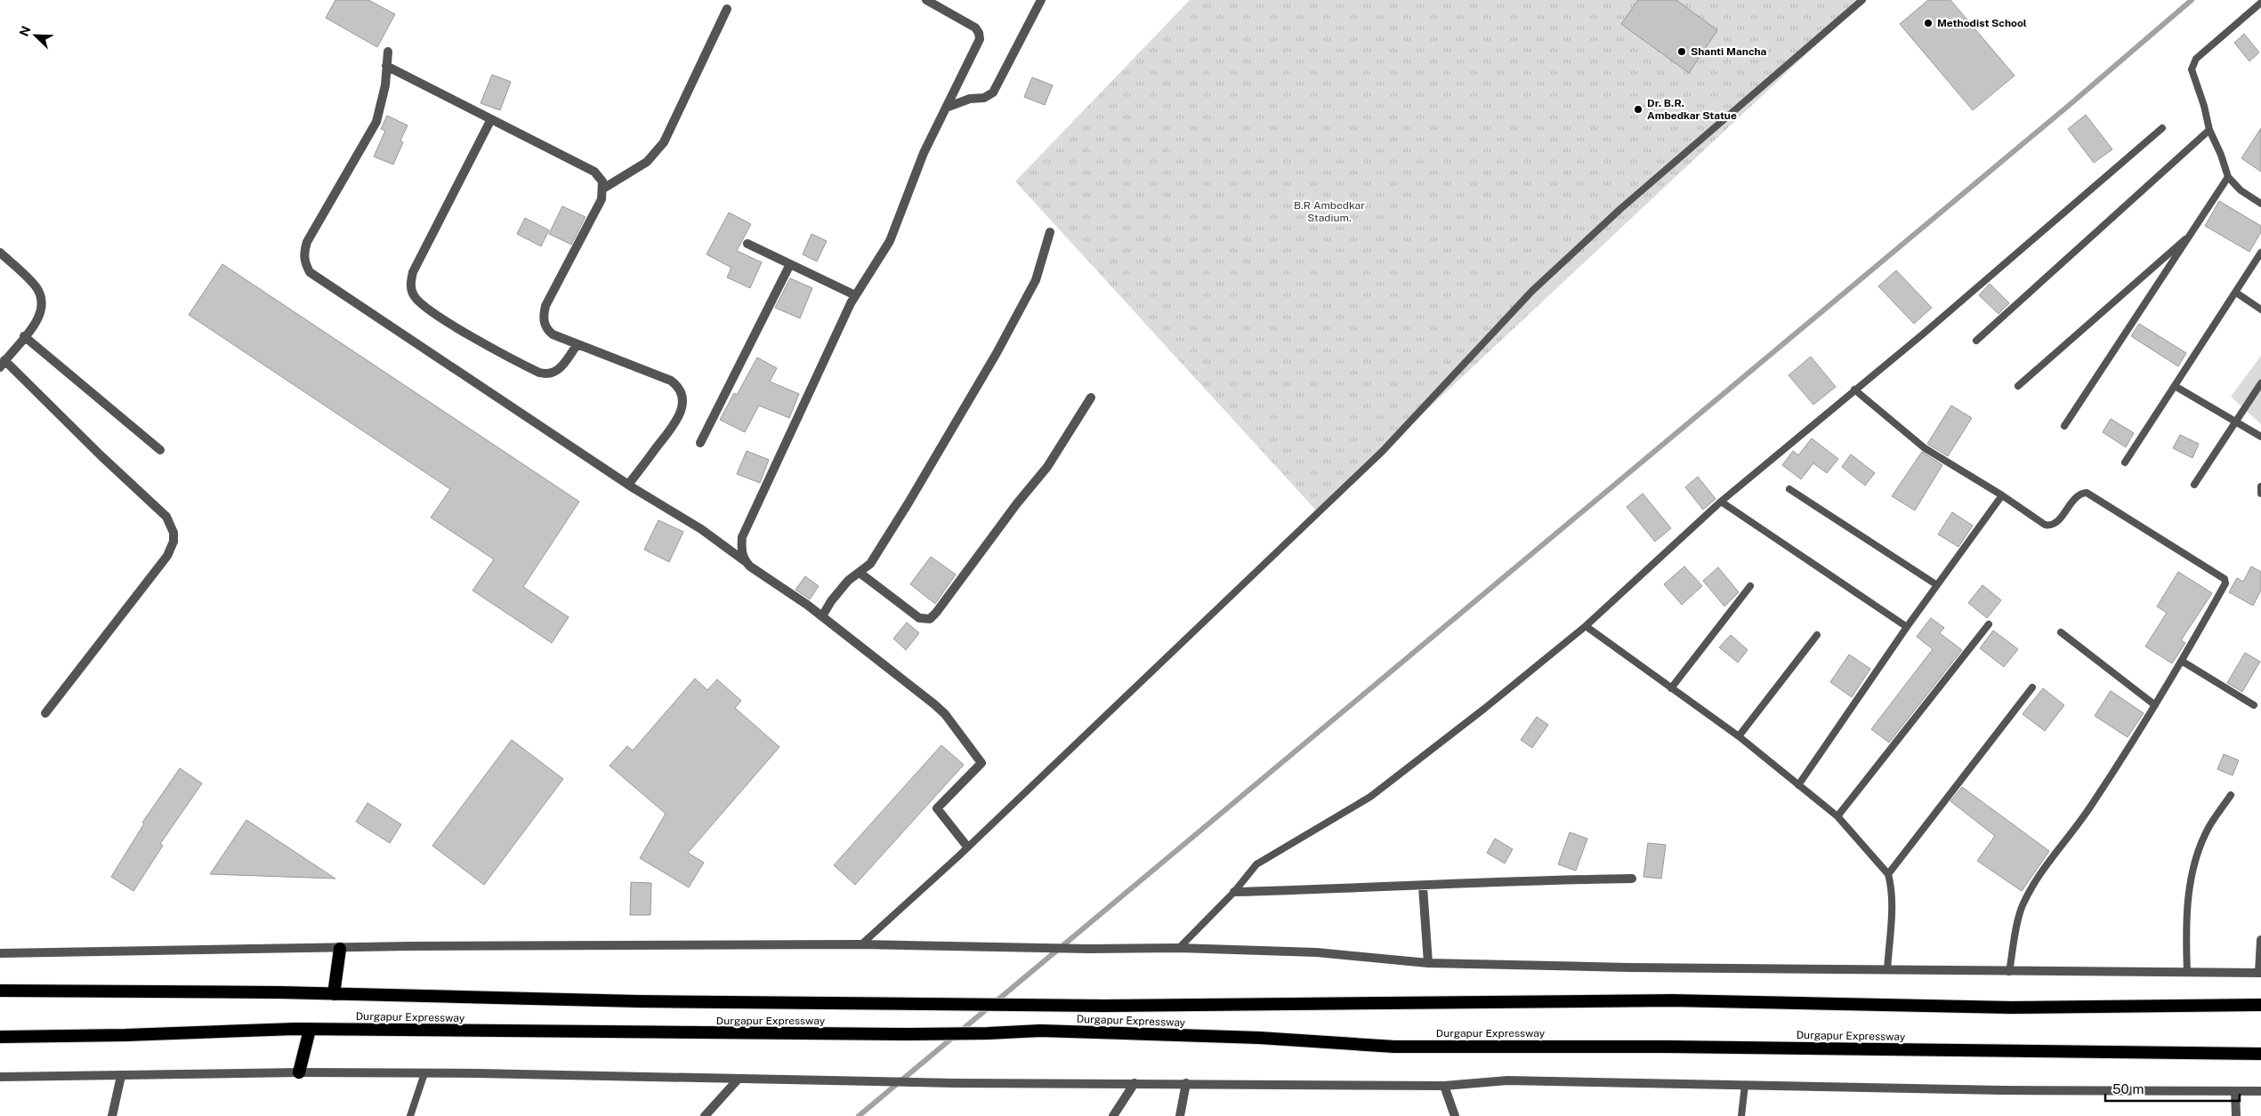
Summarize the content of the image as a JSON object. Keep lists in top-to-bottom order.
{
  "streets": {
    "highway": ["Durgapur Expressway"]
  },
  "parks": ["B.R Ambedkar Stadium."],
  "places": ["Methodist School", "Shanti Mancha", "Dr. B.R. Ambedkar Statue"],
  "scale_bar": "50 m",
  "north": "top left"
}
